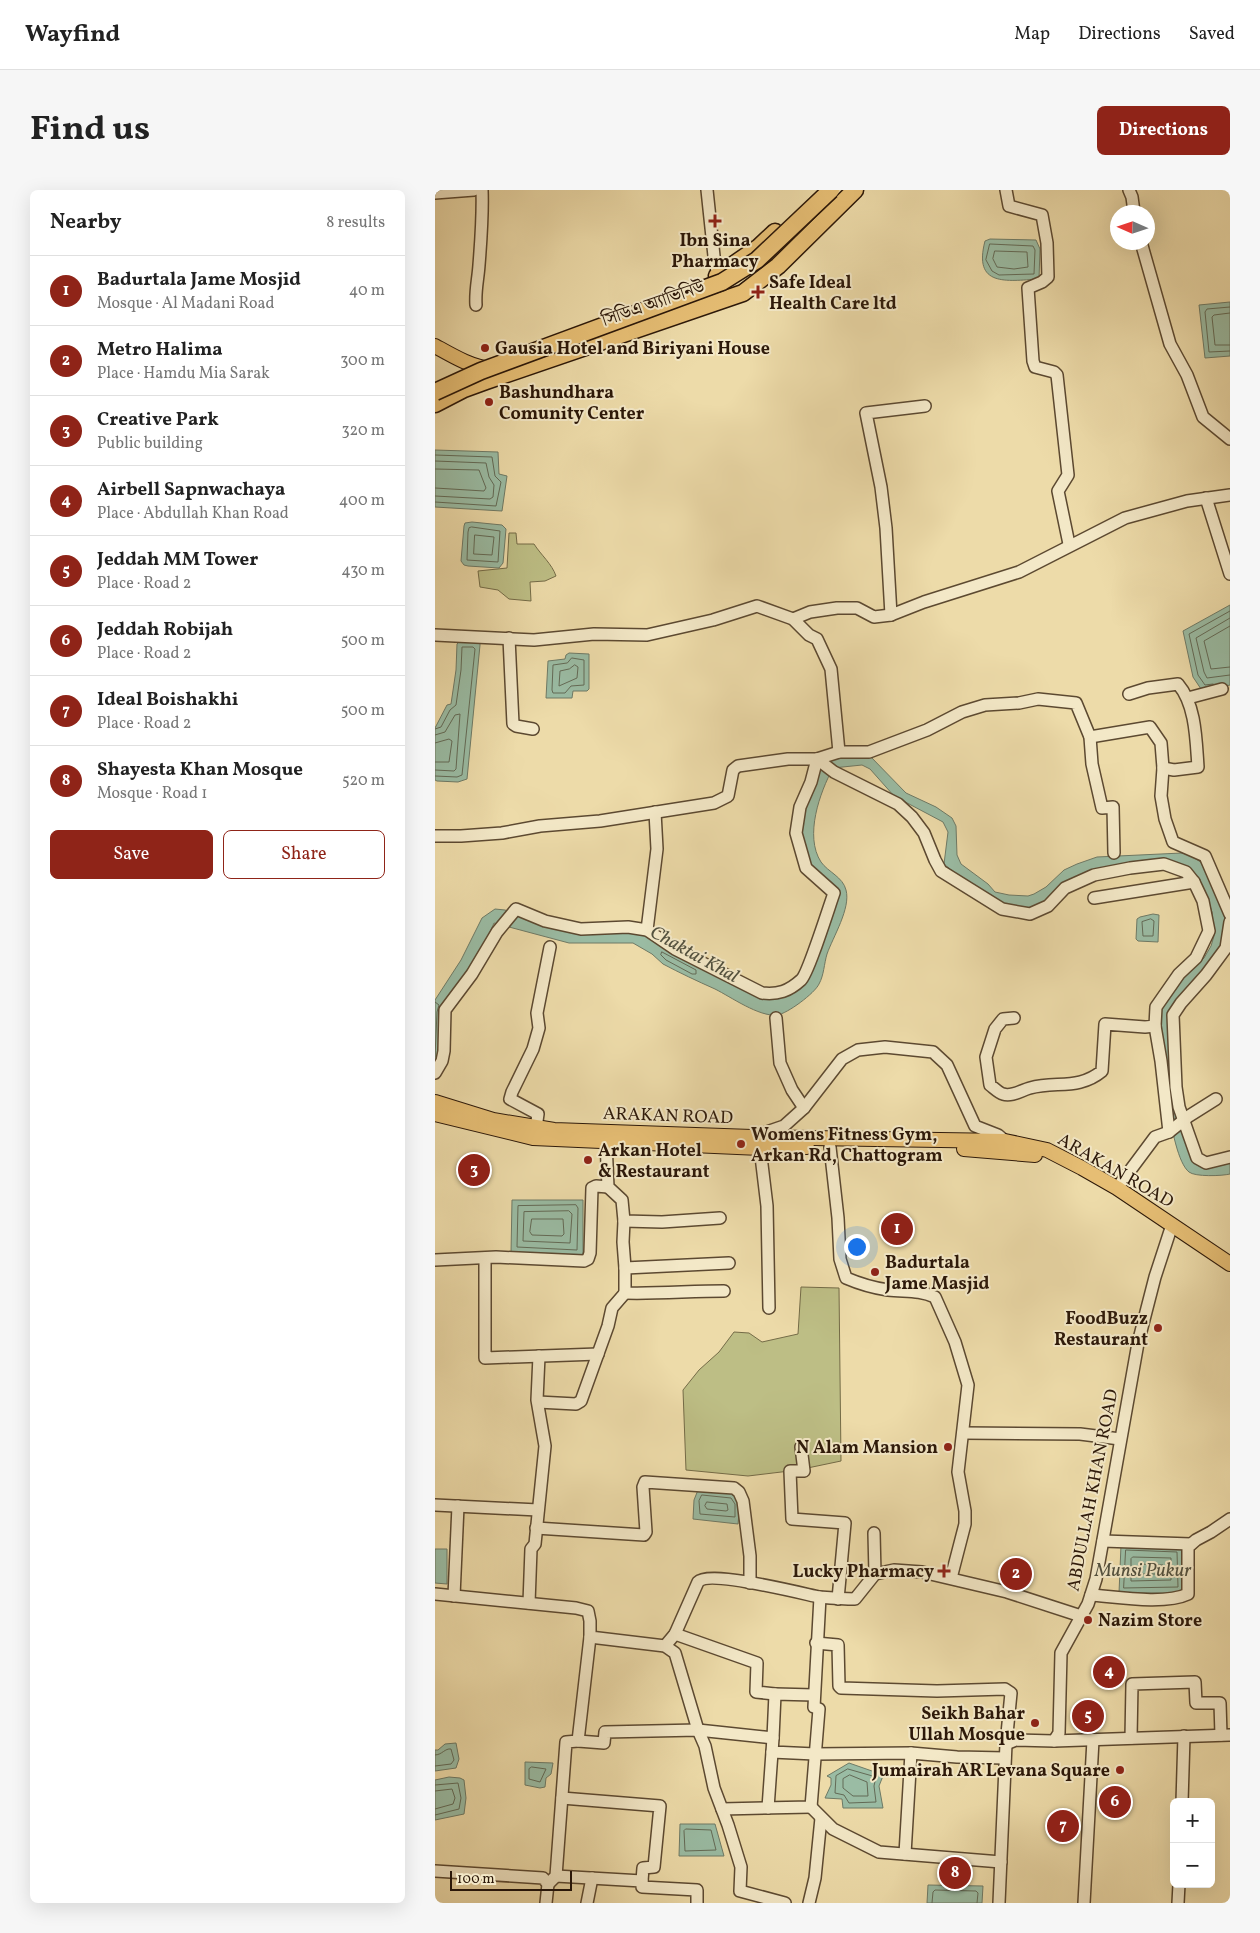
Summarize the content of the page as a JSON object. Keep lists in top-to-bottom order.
{
  "streets": {
    "highway": ["সিডিএ অ্যাভিনিউ"],
    "main road": ["ARAKAN ROAD"],
    "street": ["ABDULLAH KHAN ROAD"]
  },
  "crossings": [
    ["ARAKAN ROAD", "ABDULLAH KHAN ROAD"]
  ],
  "water": ["Chaktai Khal", "Munsi Pukur"],
  "places": {
    "health": ["Ibn Sina Pharmacy", "Safe Ideal Health Care ltd", "Lucky Pharmacy"],
    "other": [
      "Gausia Hotel and Biriyani House",
      "Bashundhara Comunity Center",
      "Womens Fitness Gym, Arkan Rd, Chattogram",
      "Arkan Hotel & Restaurant",
      "Badurtala Jame Masjid",
      "FoodBuzz Restaurant",
      "N Alam Mansion",
      "Nazim Store",
      "Seikh Bahar Ullah Mosque",
      "Jumairah AR Levana Square"
    ]
  },
  "scale_bar": "100 m",
  "north": "left",
  "page": {
    "header": "Wayfind",
    "nav": ["Map", "Directions", "Saved"],
    "title": "Find us",
    "buttons": [
      "Directions",
      ["Save", "Share"]
    ],
    "heading": ["Nearby", "8 results"],
    "list": [
      {
        "mark": "1",
        "name": "Badurtala Jame Mosjid",
        "note": "Mosque · Al Madani Road",
        "value": "40 m"
      },
      {
        "mark": "2",
        "name": "Metro Halima",
        "note": "Place · Hamdu Mia Sarak",
        "value": "300 m"
      },
      {
        "mark": "3",
        "name": "Creative Park",
        "note": "Public building",
        "value": "320 m"
      },
      {
        "mark": "4",
        "name": "Airbell Sapnwachaya",
        "note": "Place · Abdullah Khan Road",
        "value": "400 m"
      },
      {
        "mark": "5",
        "name": "Jeddah MM Tower",
        "note": "Place · Road 2",
        "value": "430 m"
      },
      {
        "mark": "6",
        "name": "Jeddah Robijah",
        "note": "Place · Road 2",
        "value": "500 m"
      },
      {
        "mark": "7",
        "name": "Ideal Boishakhi",
        "note": "Place · Road 2",
        "value": "500 m"
      },
      {
        "mark": "8",
        "name": "Shayesta Khan Mosque",
        "note": "Mosque · Road 1",
        "value": "520 m"
      }
    ],
    "pins": [
      "3",
      "1",
      "2",
      "4",
      "5",
      "6",
      "7",
      "8"
    ],
    "map_buttons": ["+", "−"],
    "scale": "100 m"
  }
}
